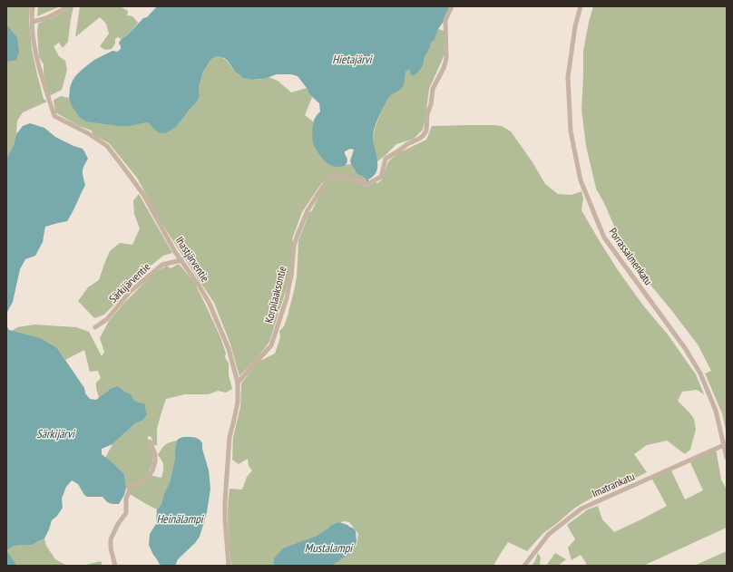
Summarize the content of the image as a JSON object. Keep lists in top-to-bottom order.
{
  "streets": {
    "street": [
      "Porrassalmenkatu",
      "Ihastjärventie",
      "Särkijärventie",
      "Korpilaaksontie",
      "Imatrankatu"
    ]
  },
  "crossings": [
    ["Porrassalmenkatu", "Imatrankatu"],
    ["Ihastjärventie", "Särkijärventie"],
    ["Ihastjärventie", "Korpilaaksontie"]
  ],
  "water": [
    "Hietajärvi",
    "Särkijärvi",
    "Heinälampi",
    "Mustalampi"
  ]
}
